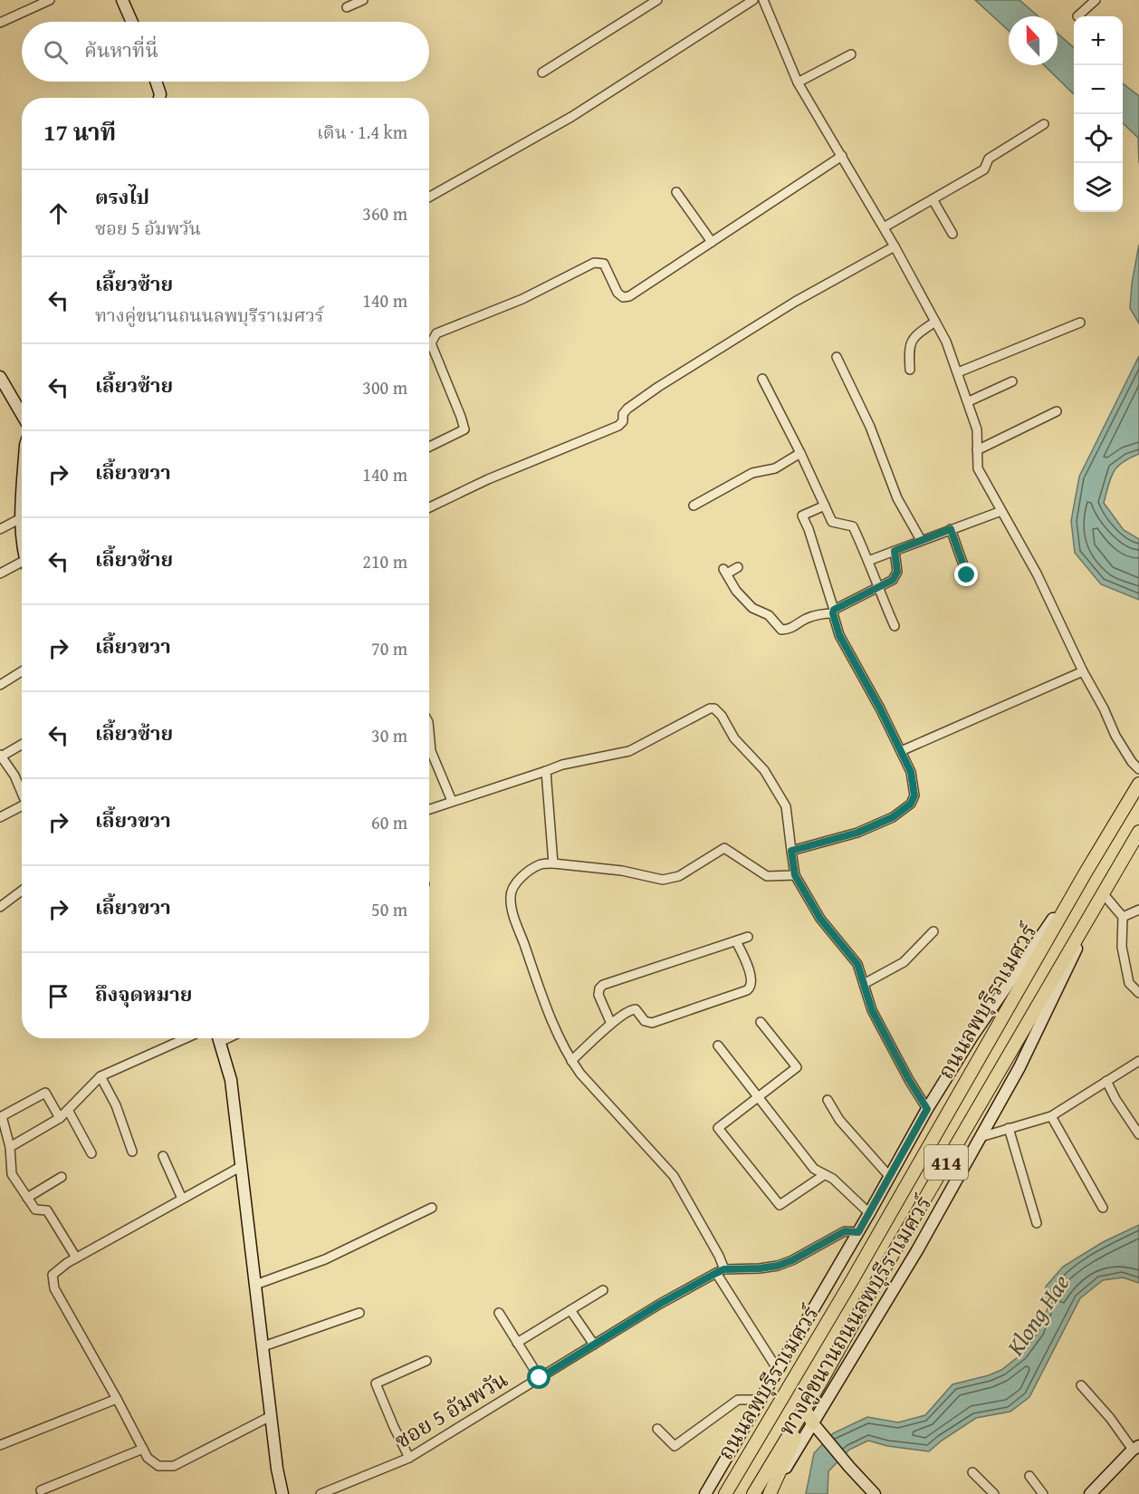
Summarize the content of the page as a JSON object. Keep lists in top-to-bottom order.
{
  "streets": {
    "main road": ["ถนนลพบุรีราเมศวร์", "414", "ทางคู่ขนานถนนลพบุรีราเมศวร์"],
    "street": ["ซอย 5 อัมพวัน"]
  },
  "crossings": [
    ["ถนนลพบุรีราเมศวร์", "ทางคู่ขนานถนนลพบุรีราเมศวร์"],
    ["ทางคู่ขนานถนนลพบุรีราเมศวร์", "ซอย 5 อัมพวัน"]
  ],
  "water": ["Klong Hae"],
  "north": "top",
  "page": {
    "map_buttons": ["+", "−"],
    "search": "ค้นหาที่นี่",
    "heading": ["17 นาที", "เดิน · 1.4 km"],
    "list": [
      ["ตรงไป", "ซอย 5 อัมพวัน", "360 m"],
      ["เลี้ยวซ้าย", "ทางคู่ขนานถนนลพบุรีราเมศวร์", "140 m"],
      ["เลี้ยวซ้าย", "300 m"],
      ["เลี้ยวขวา", "140 m"],
      ["เลี้ยวซ้าย", "210 m"],
      ["เลี้ยวขวา", "70 m"],
      ["เลี้ยวซ้าย", "30 m"],
      ["เลี้ยวขวา", "60 m"],
      ["เลี้ยวขวา", "50 m"],
      "ถึงจุดหมาย"
    ]
  }
}
